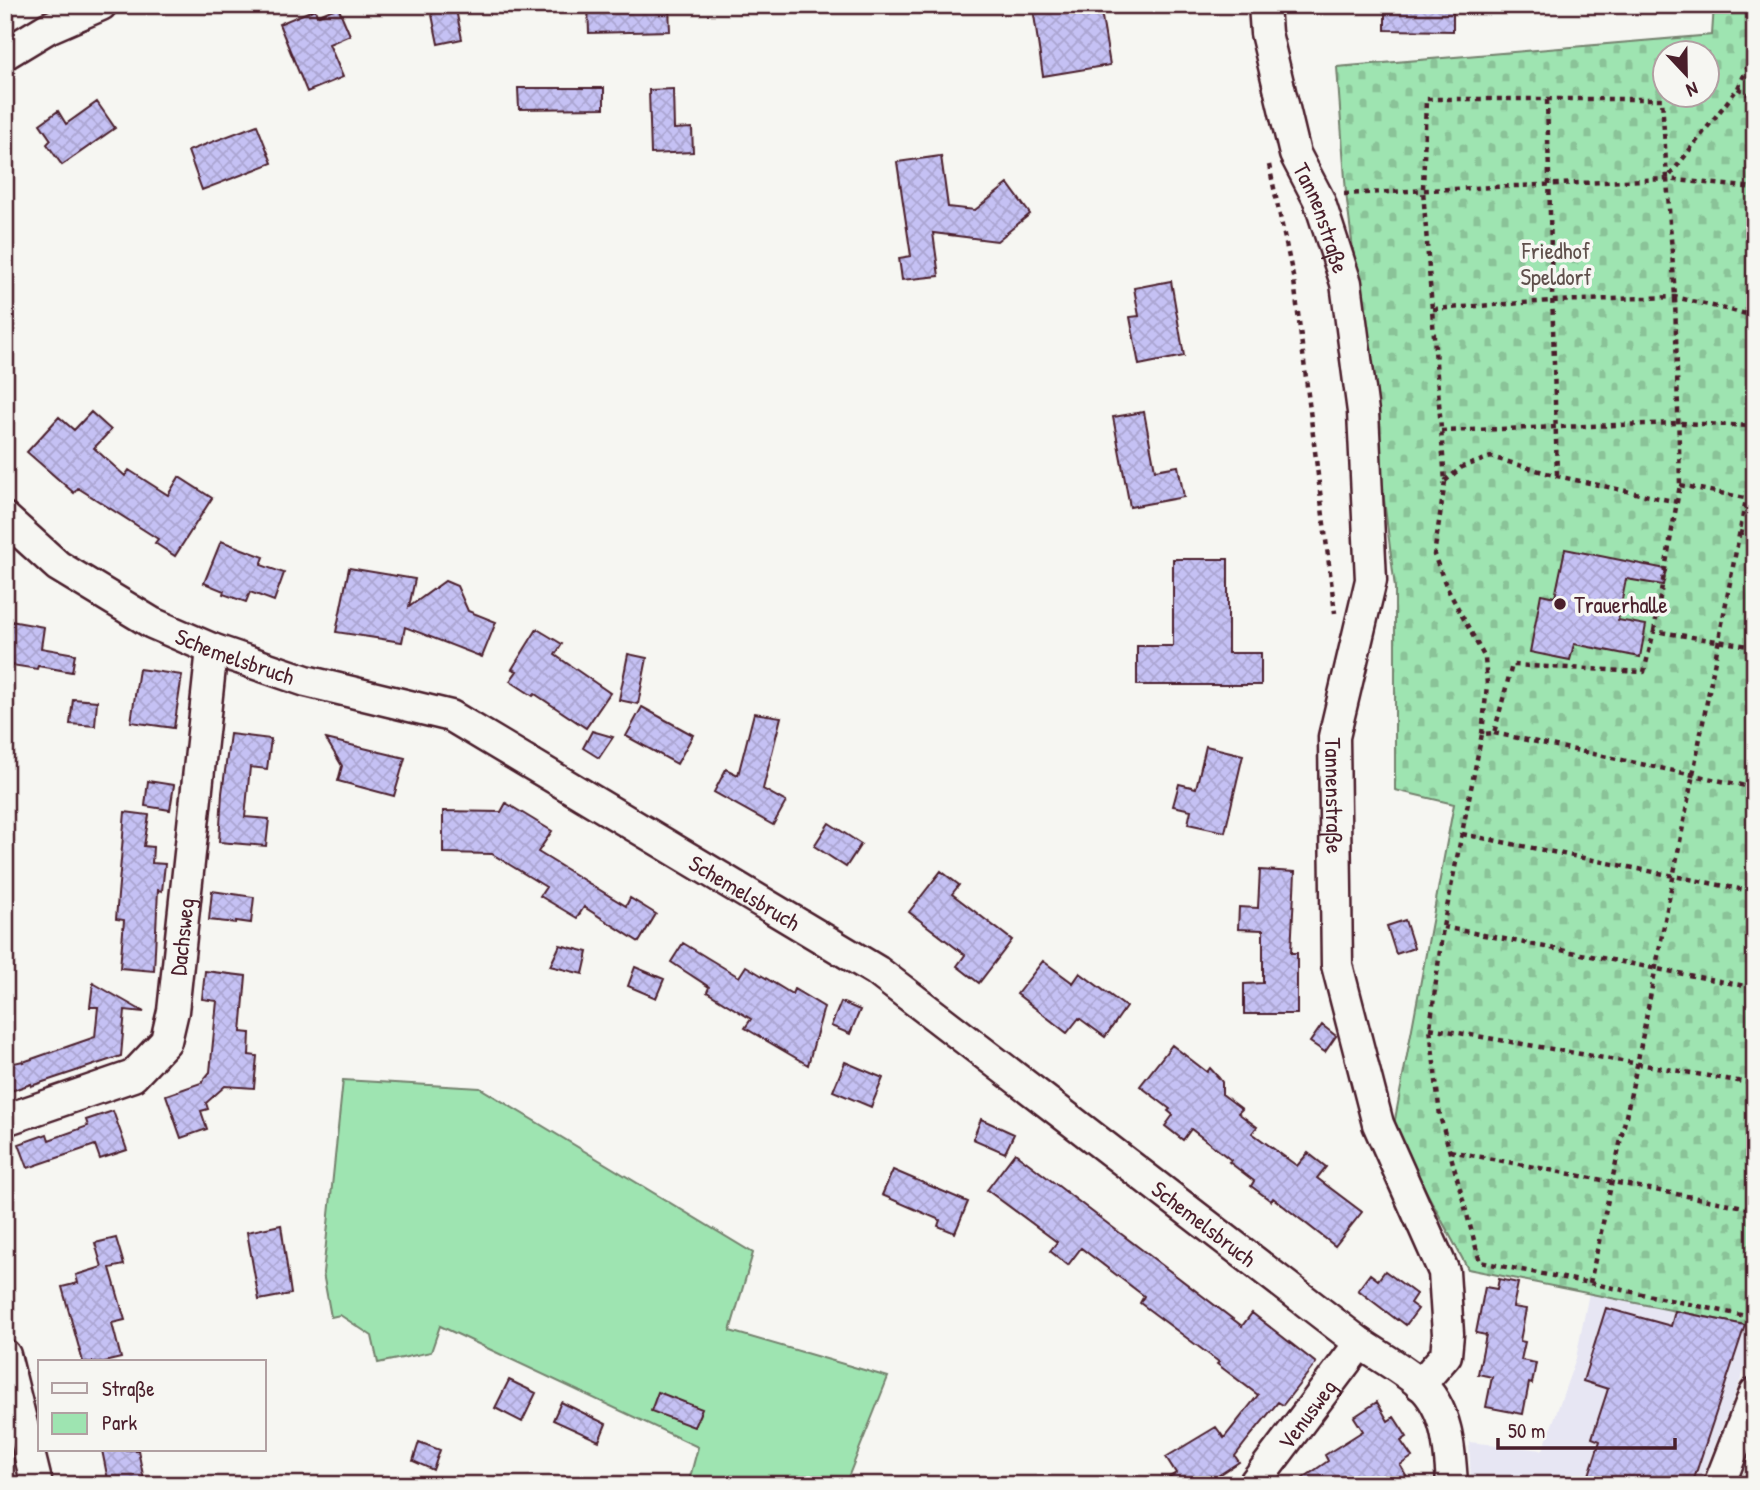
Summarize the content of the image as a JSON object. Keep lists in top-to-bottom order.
{
  "streets": {
    "street": [
      "Tannenstraße",
      "Schemelsbruch",
      "Dachsweg",
      "Venusweg"
    ]
  },
  "crossings": [
    ["Tannenstraße", "Schemelsbruch"],
    ["Schemelsbruch", "Dachsweg"],
    ["Schemelsbruch", "Venusweg"]
  ],
  "parks": ["Friedhof Speldorf"],
  "places": ["Trauerhalle"],
  "legend": ["Straße", "Park"],
  "scale_bar": "50 m",
  "north": "bottom"
}
